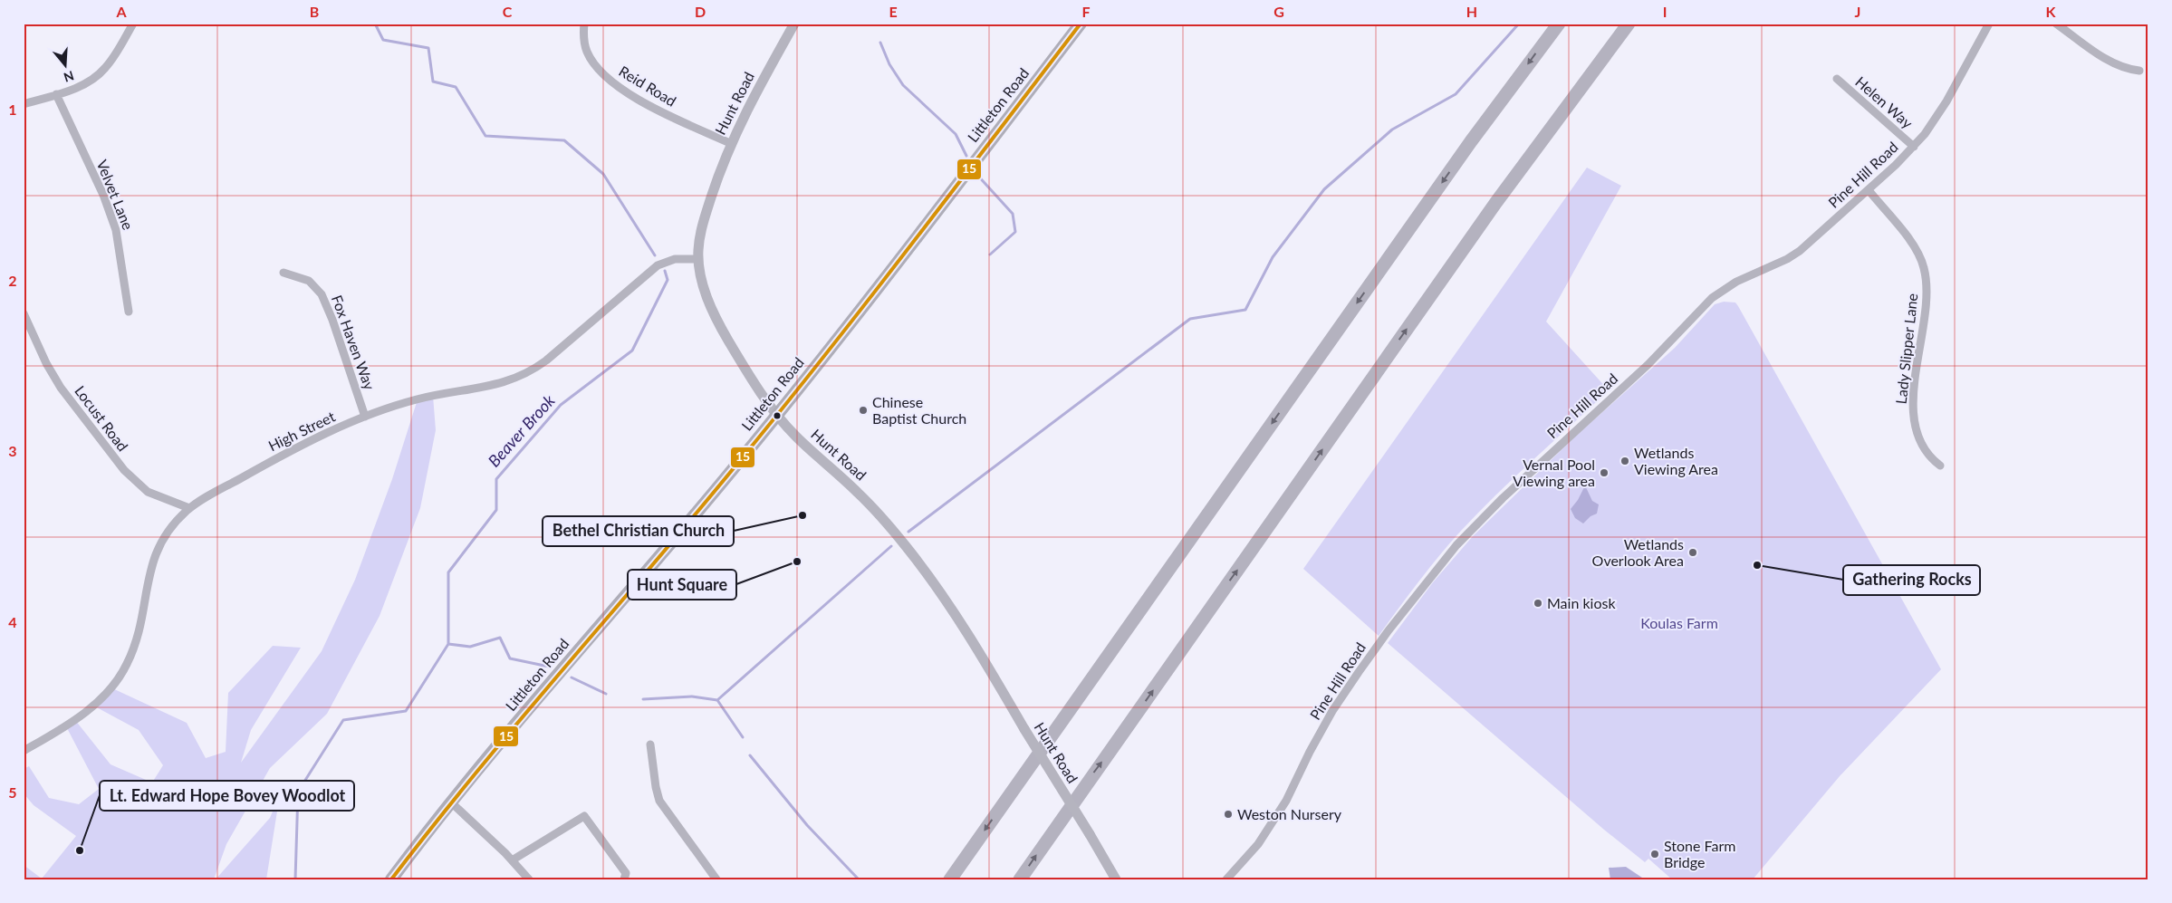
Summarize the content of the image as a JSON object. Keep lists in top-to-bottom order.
{
  "streets": {
    "main road": ["Littleton Road"],
    "street": [
      "Reid Road",
      "Helen Way",
      "Hunt Road",
      "Pine Hill Road",
      "Velvet Lane",
      "Fox Haven Way",
      "Lady Slipper Lane",
      "Locust Road",
      "High Street"
    ]
  },
  "crossings": [
    ["Reid Road", "Hunt Road"],
    ["Helen Way", "Pine Hill Road"],
    ["Hunt Road", "Littleton Road"],
    ["Hunt Road", "High Street"],
    ["Pine Hill Road", "Lady Slipper Lane"],
    ["Fox Haven Way", "High Street"],
    ["Locust Road", "High Street"]
  ],
  "water": ["Beaver Brook"],
  "parks": ["Koulas Farm"],
  "places": [
    "Chinese Baptist Church",
    "Wetlands Viewing Area",
    "Vernal Pool Viewing area",
    "Bethel Christian Church",
    "Wetlands Overlook Area",
    "Hunt Square",
    "Gathering Rocks",
    "Main kiosk",
    "Weston Nursery",
    "Lt. Edward Hope Bovey Woodlot",
    "Stone Farm Bridge"
  ],
  "lines": ["transit line 15"],
  "north": "bottom",
  "grid": {
    "columns": [
      "A",
      "B",
      "C",
      "D",
      "E",
      "F",
      "G",
      "H",
      "I",
      "J",
      "K"
    ],
    "rows": [
      "1",
      "2",
      "3",
      "4",
      "5"
    ]
  }
}
